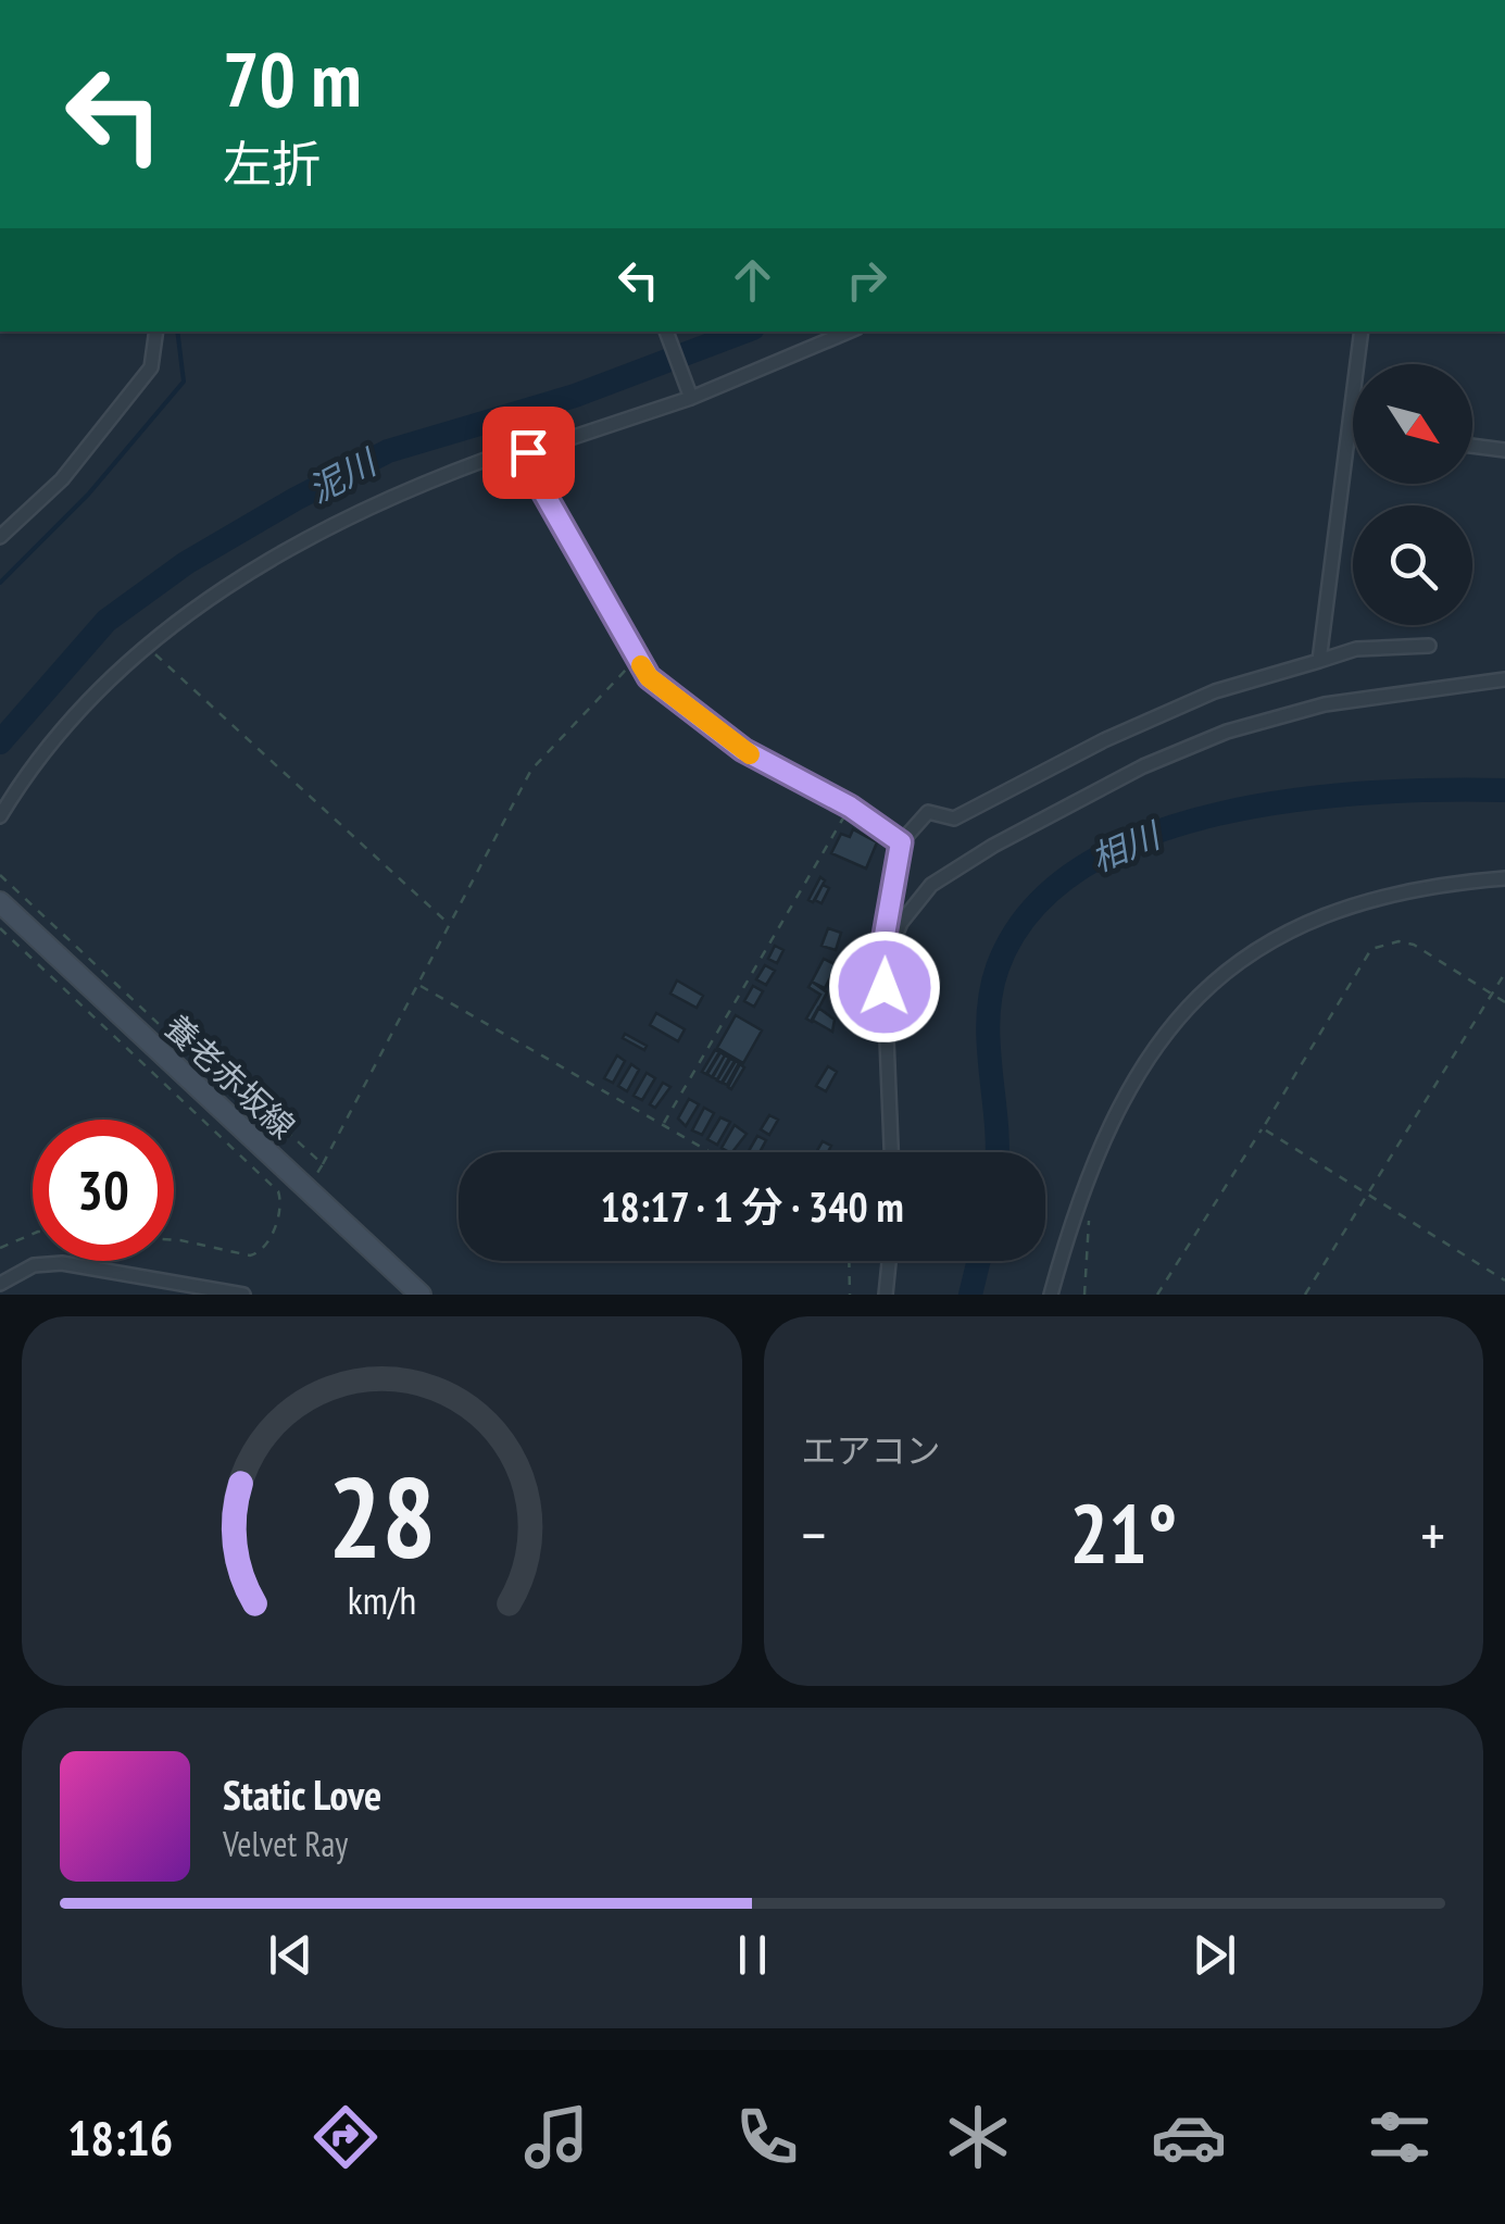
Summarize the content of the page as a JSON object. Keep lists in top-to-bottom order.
{
  "streets": {
    "main road": ["養老赤坂線"]
  },
  "water": ["泥川", "相川"],
  "north": "bottom right",
  "page": {
    "turn": ["70 m", "左折"],
    "limit": "30",
    "trip": "18:17 · 1 分 · 340 m",
    "tile": "エアコン",
    "heat": ["−", "21°", "+"],
    "song": ["Static Love", "Velvet Ray"],
    "tabs": "18:16",
    "gauge": ["28", "km/h"]
  }
}
